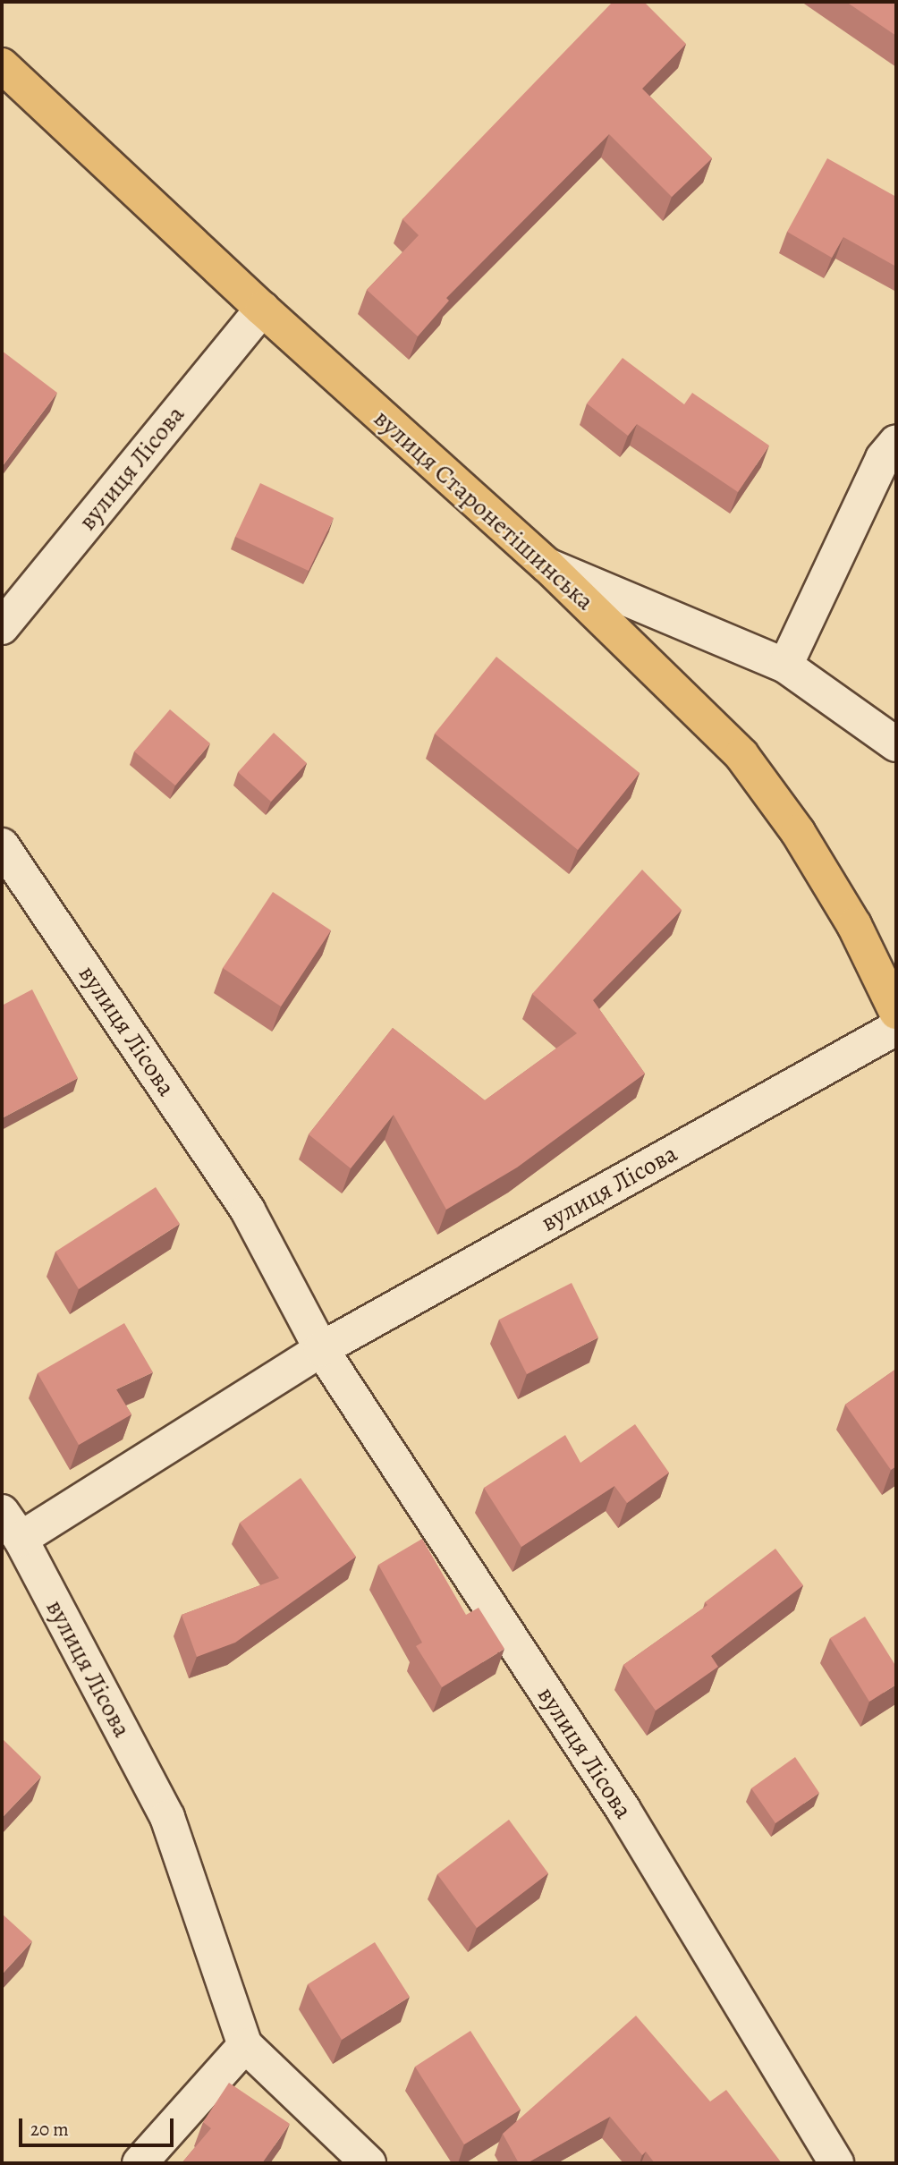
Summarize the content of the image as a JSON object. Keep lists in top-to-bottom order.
{
  "streets": {
    "main road": ["вулиця Старонетішинська"],
    "street": ["вулиця Лісова"]
  },
  "crossings": [
    ["вулиця Лісова", "вулиця Старонетішинська"]
  ],
  "scale_bar": "20 m"
}
